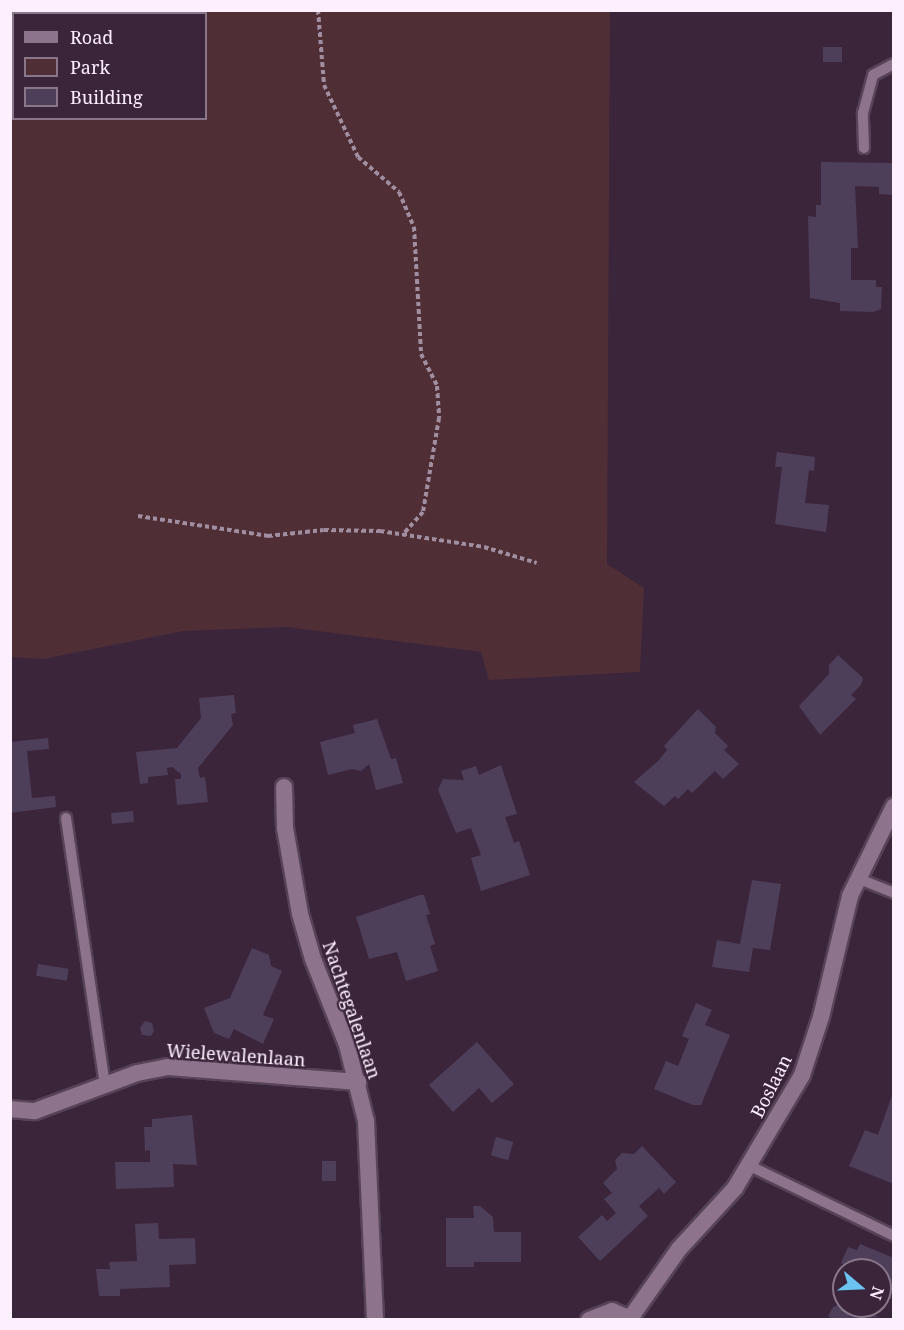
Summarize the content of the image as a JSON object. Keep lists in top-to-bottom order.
{
  "streets": {
    "street": ["Nachtegalenlaan", "Wielewalenlaan", "Boslaan"]
  },
  "crossings": [
    ["Nachtegalenlaan", "Wielewalenlaan"]
  ],
  "legend": ["Road", "Park", "Building"],
  "north": "right"
}
